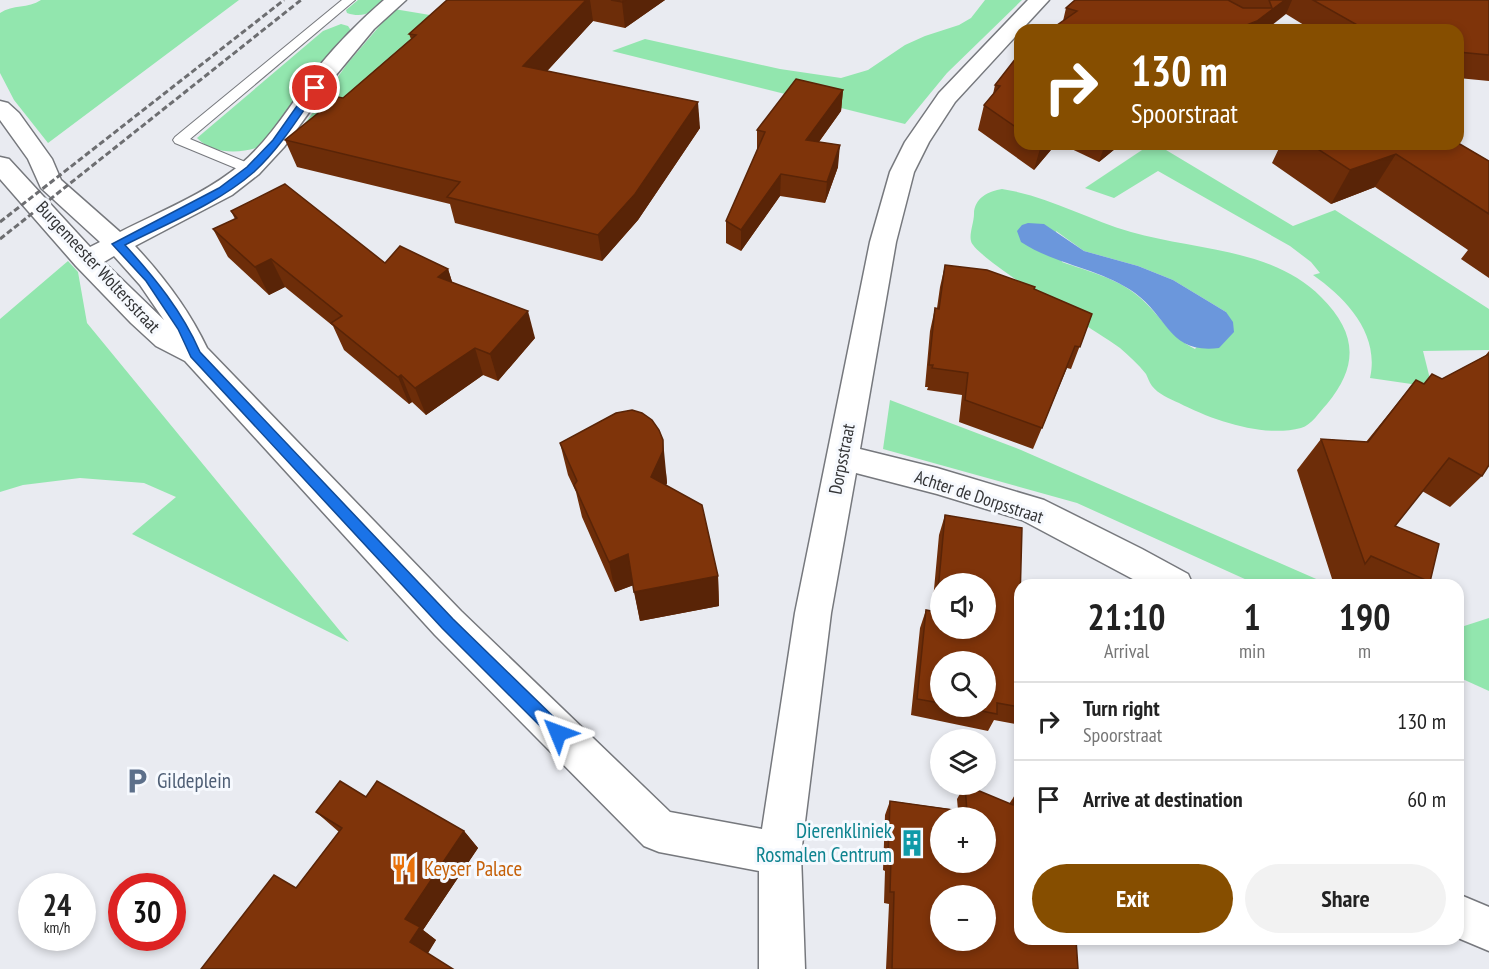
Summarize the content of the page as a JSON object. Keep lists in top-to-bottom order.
{
  "streets": {
    "street": ["Burgemeester Woltersstraat", "Dorpsstraat", "Achter de Dorpsstraat"]
  },
  "crossings": [
    ["Burgemeester Woltersstraat", "Dorpsstraat"],
    ["Dorpsstraat", "Achter de Dorpsstraat"]
  ],
  "places": {
    "parking": ["Gildeplein"],
    "building": ["Dierenkliniek Rosmalen Centrum"],
    "restaurant": ["Keyser Palace"]
  },
  "page": {
    "turn": ["130 m", "Spoorstraat"],
    "map_buttons": ["+", "−"],
    "eta": [
      "21:10",
      "Arrival",
      "1",
      "min",
      "190",
      "m"
    ],
    "list": [
      {
        "name": "Turn right",
        "note": "Spoorstraat",
        "value": "130 m"
      },
      {
        "name": "Arrive at destination",
        "value": "60 m"
      }
    ],
    "buttons": ["Exit", "Share"],
    "speed": "24 km/h",
    "limit": "30"
  }
}
